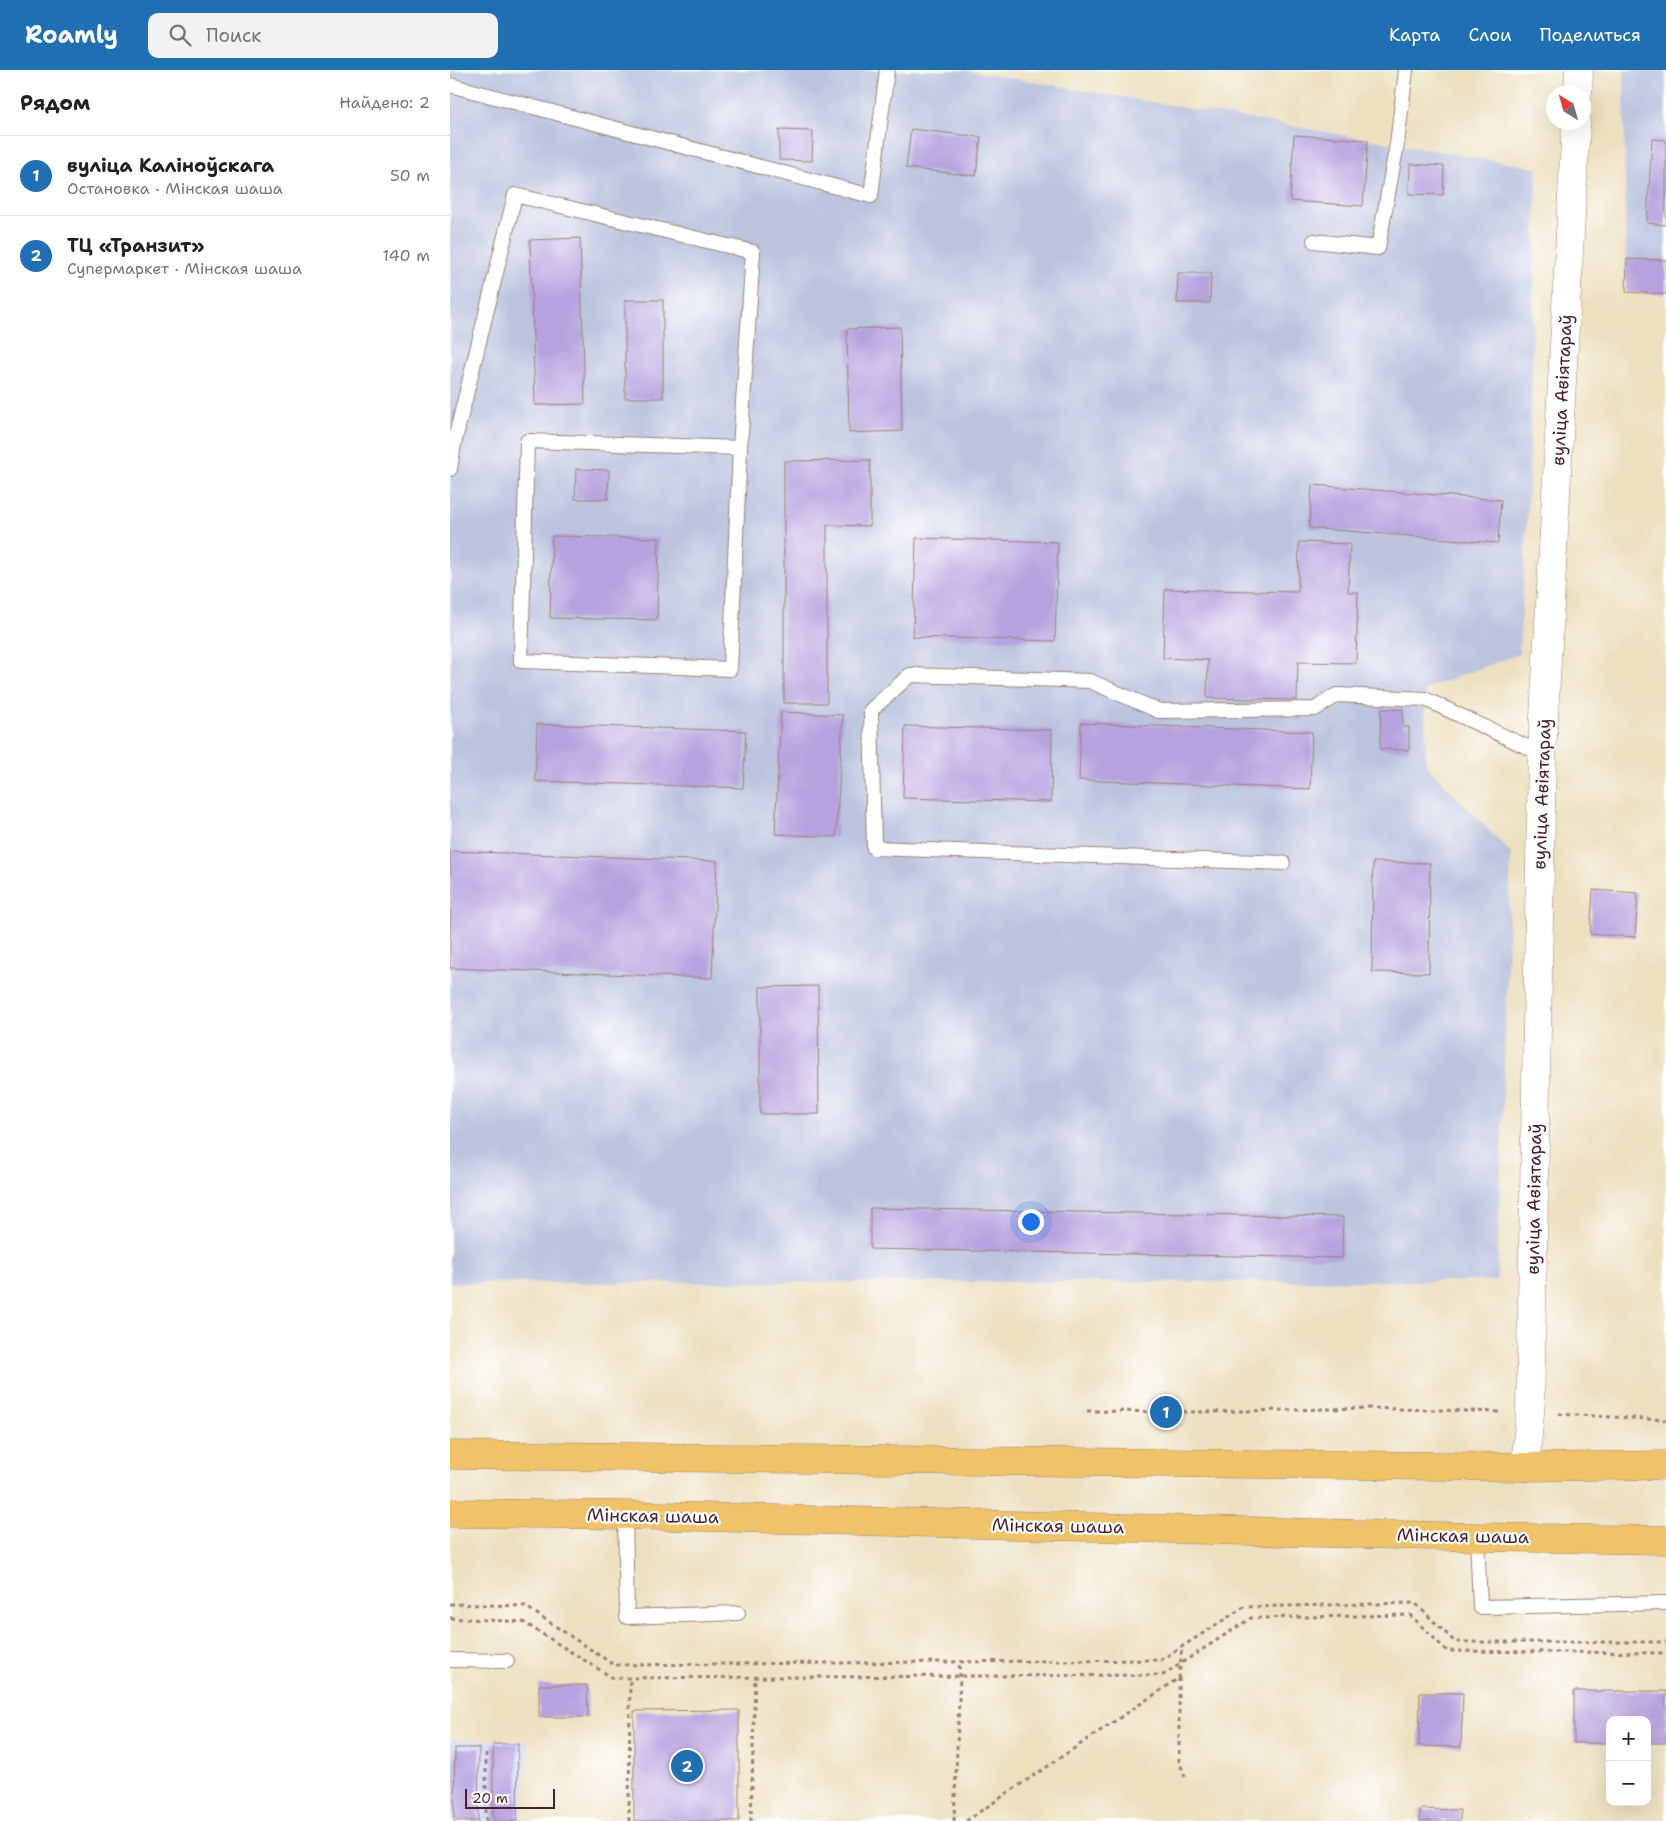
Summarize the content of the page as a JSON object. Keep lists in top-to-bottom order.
{
  "streets": {
    "main road": ["Мінская шаша"],
    "street": ["вуліца Авіятараў"]
  },
  "scale_bar": "20 m",
  "north": "top left",
  "page": {
    "header": "Roamly",
    "search": "Поиск",
    "nav": ["Карта", "Слои", "Поделиться"],
    "heading": ["Рядом", "Найдено: 2"],
    "list": [
      {
        "mark": "1",
        "name": "вуліца Каліноўскага",
        "note": "Остановка · Мінская шаша",
        "value": "50 m"
      },
      {
        "mark": "2",
        "name": "ТЦ «Транзит»",
        "note": "Супермаркет · Мінская шаша",
        "value": "140 m"
      }
    ],
    "pins": ["1", "2"],
    "map_buttons": ["+", "−"],
    "scale": "20 m"
  }
}
